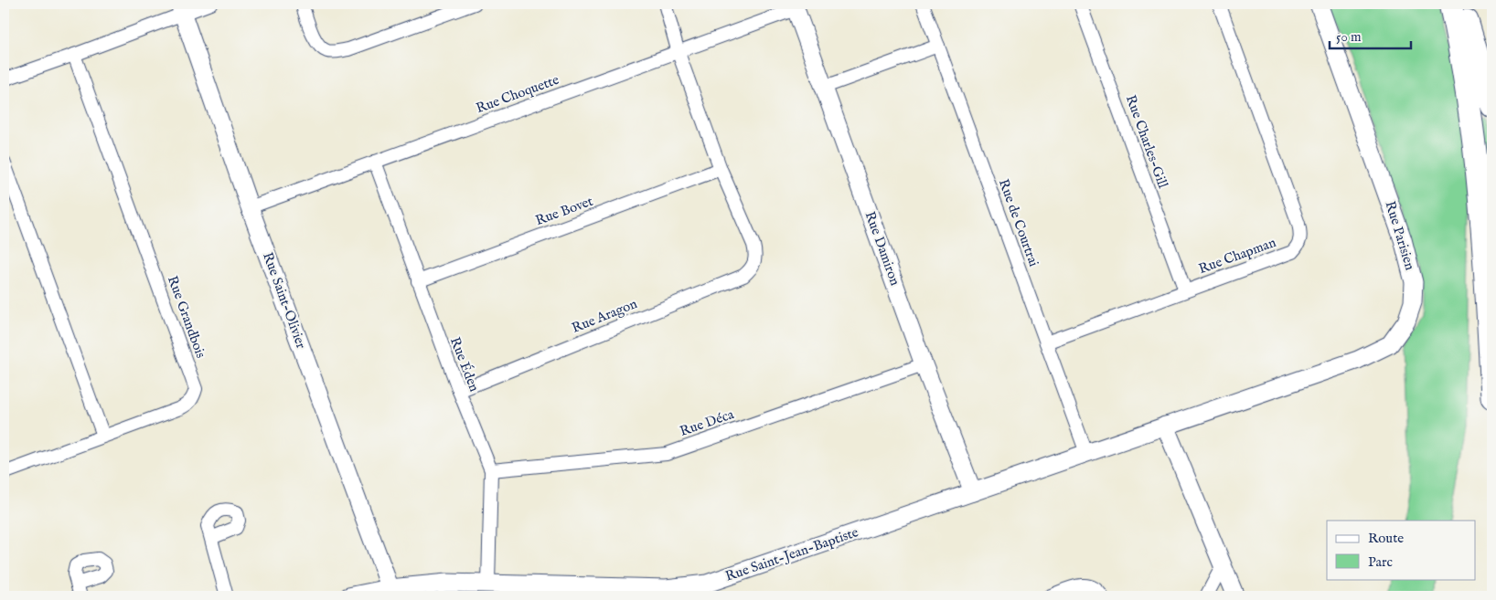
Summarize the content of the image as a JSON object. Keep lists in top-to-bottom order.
{
  "streets": {
    "street": [
      "Rue Choquette",
      "Rue Charles-Gill",
      "Rue Bovet",
      "Rue de Courtrai",
      "Rue Parisien",
      "Rue Damiron",
      "Rue Chapman",
      "Rue Saint-Olivier",
      "Rue Aragon",
      "Rue Grandbois",
      "Rue Éden",
      "Rue Déca",
      "Rue Saint-Jean-Baptiste"
    ]
  },
  "crossings": [
    ["Rue Choquette", "Rue Damiron"],
    ["Rue Choquette", "Rue Saint-Olivier"],
    ["Rue Choquette", "Rue Éden"],
    ["Rue Charles-Gill", "Rue Chapman"],
    ["Rue Bovet", "Rue Aragon"],
    ["Rue Bovet", "Rue Éden"],
    ["Rue de Courtrai", "Rue Chapman"],
    ["Rue de Courtrai", "Rue Saint-Jean-Baptiste"],
    ["Rue Parisien", "Rue Saint-Jean-Baptiste"],
    ["Rue Damiron", "Rue Déca"],
    ["Rue Damiron", "Rue Saint-Jean-Baptiste"],
    ["Rue Saint-Olivier", "Rue Saint-Jean-Baptiste"],
    ["Rue Aragon", "Rue Éden"],
    ["Rue Éden", "Rue Déca"],
    ["Rue Éden", "Rue Saint-Jean-Baptiste"]
  ],
  "legend": ["Route", "Parc"],
  "scale_bar": "50 m"
}
